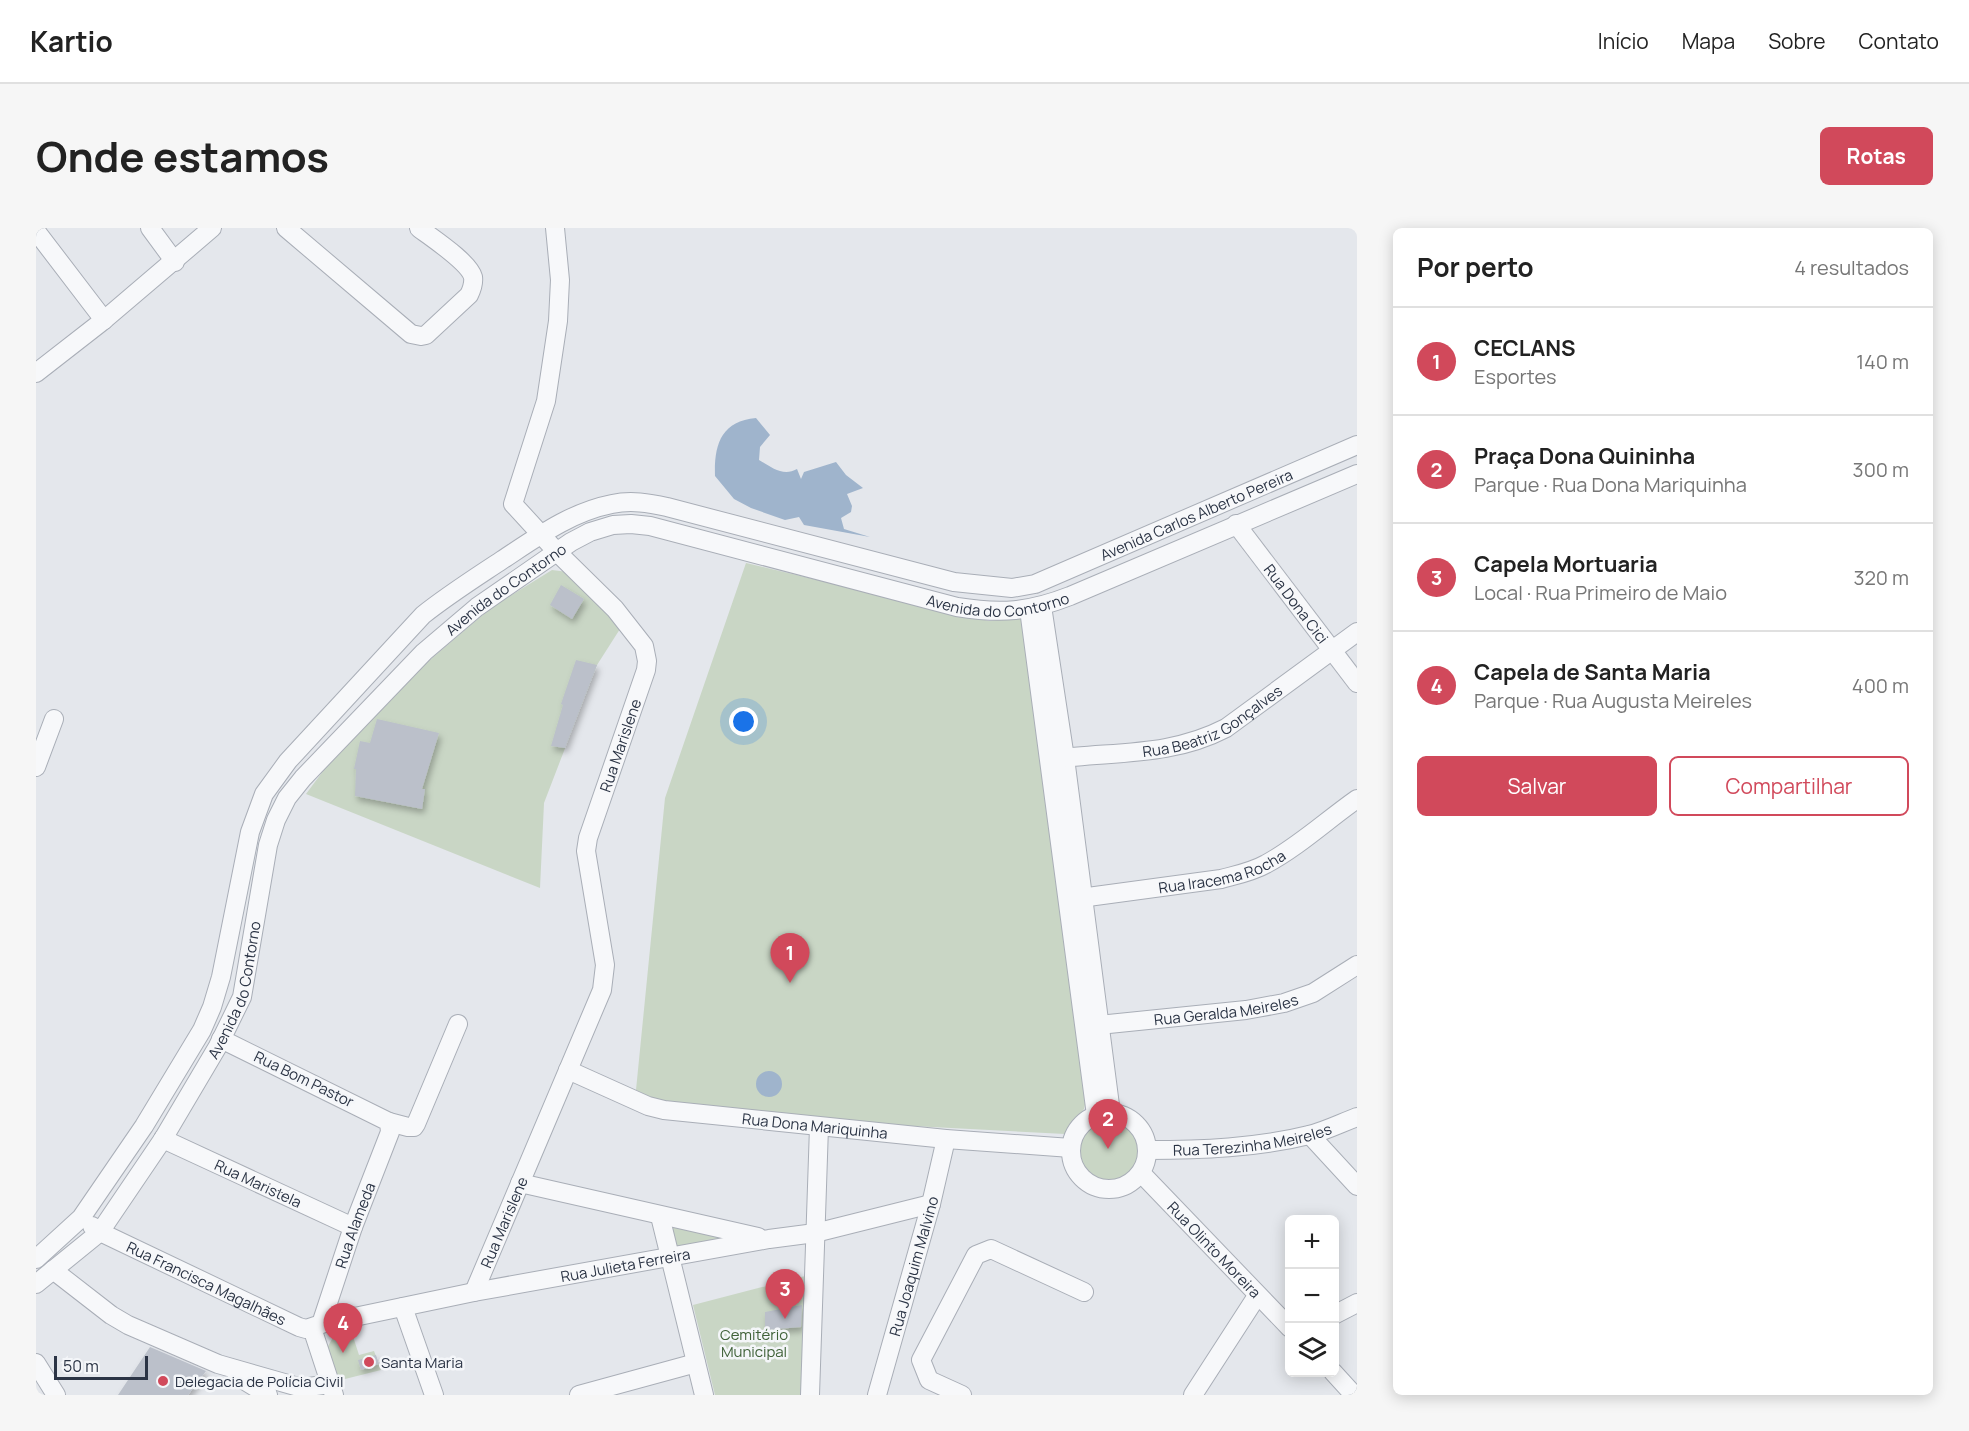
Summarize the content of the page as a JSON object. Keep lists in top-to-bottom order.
{
  "streets": {
    "street": [
      "Avenida Carlos Alberto Pereira",
      "Avenida do Contorno",
      "Rua Dona Cici",
      "Rua Beatriz Gonçalves",
      "Rua Marislene",
      "Rua Iracema Rocha",
      "Rua Geralda Meireles",
      "Rua Bom Pastor",
      "Rua Dona Mariquinha",
      "Rua Terezinha Meireles",
      "Rua Maristela",
      "Rua Alameda",
      "Rua Olinto Moreira",
      "Rua Julieta Ferreira",
      "Rua Joaquim Malvino",
      "Rua Francisca Magalhães"
    ]
  },
  "crossings": [
    ["Avenida Carlos Alberto Pereira", "Rua Marislene"],
    ["Avenida Carlos Alberto Pereira", "Rua Francisca Magalhães"],
    ["Avenida do Contorno", "Rua Dona Cici"],
    ["Avenida do Contorno", "Rua Marislene"],
    ["Avenida do Contorno", "Rua Bom Pastor"],
    ["Avenida do Contorno", "Rua Maristela"],
    ["Avenida do Contorno", "Rua Francisca Magalhães"],
    ["Rua Dona Cici", "Rua Beatriz Gonçalves"],
    ["Rua Marislene", "Rua Dona Mariquinha"],
    ["Rua Marislene", "Rua Julieta Ferreira"],
    ["Rua Bom Pastor", "Rua Alameda"],
    ["Rua Dona Mariquinha", "Rua Terezinha Meireles"],
    ["Rua Dona Mariquinha", "Rua Olinto Moreira"],
    ["Rua Dona Mariquinha", "Rua Joaquim Malvino"],
    ["Rua Terezinha Meireles", "Rua Olinto Moreira"],
    ["Rua Maristela", "Rua Alameda"],
    ["Rua Alameda", "Rua Julieta Ferreira"],
    ["Rua Alameda", "Rua Francisca Magalhães"],
    ["Rua Julieta Ferreira", "Rua Joaquim Malvino"],
    ["Rua Julieta Ferreira", "Rua Francisca Magalhães"]
  ],
  "parks": ["Cemitério Municipal"],
  "places": ["Santa Maria", "Delegacia de Polícia Civil"],
  "scale_bar": "50 m",
  "page": {
    "header": "Kartio",
    "nav": [
      "Início",
      "Mapa",
      "Sobre",
      "Contato"
    ],
    "title": "Onde estamos",
    "buttons": [
      "Rotas",
      ["Salvar", "Compartilhar"]
    ],
    "heading": ["Por perto", "4 resultados"],
    "list": [
      {
        "mark": "1",
        "name": "CECLANS",
        "note": "Esportes",
        "value": "140 m"
      },
      {
        "mark": "2",
        "name": "Praça Dona Quininha",
        "note": "Parque · Rua Dona Mariquinha",
        "value": "300 m"
      },
      {
        "mark": "3",
        "name": "Capela Mortuaria",
        "note": "Local · Rua Primeiro de Maio",
        "value": "320 m"
      },
      {
        "mark": "4",
        "name": "Capela de Santa Maria",
        "note": "Parque · Rua Augusta Meireles",
        "value": "400 m"
      }
    ],
    "pins": [
      "1",
      "2",
      "3",
      "4"
    ],
    "map_buttons": ["+", "−"],
    "scale": "50 m"
  }
}
